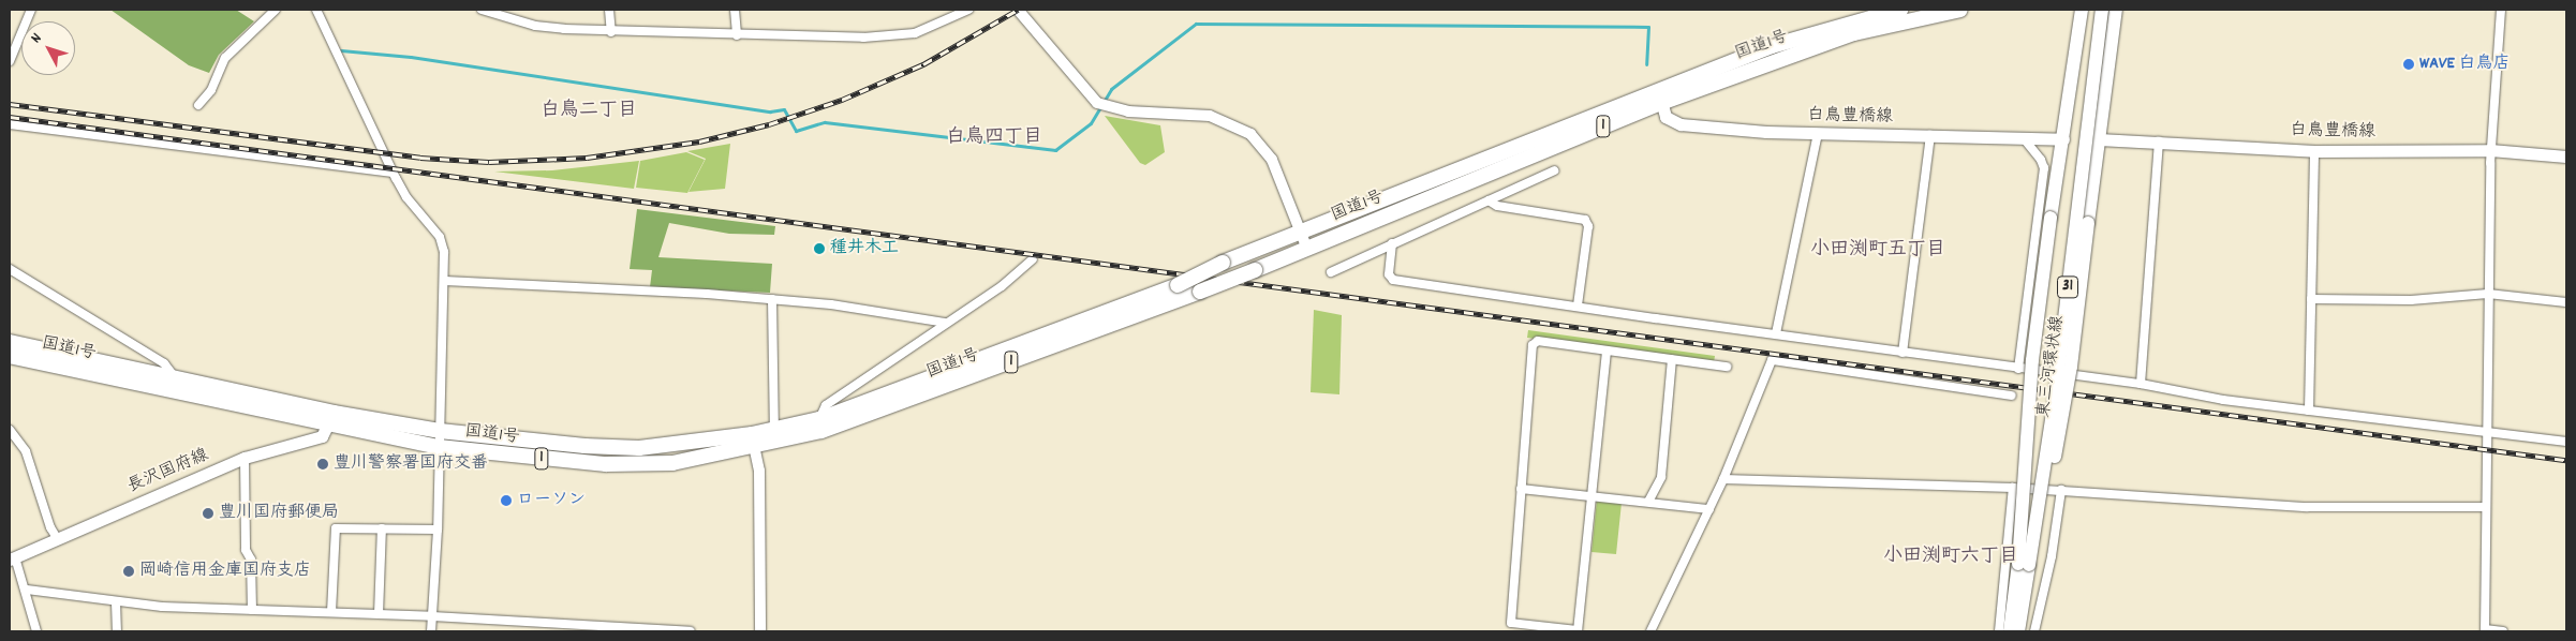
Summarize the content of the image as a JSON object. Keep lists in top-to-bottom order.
{
  "streets": {
    "highway": ["国道1号", "1"],
    "main road": [
      "白鳥豊橋線",
      "31",
      "東三河環状線",
      "長沢国府線"
    ]
  },
  "crossings": [
    ["国道1号", "白鳥豊橋線"],
    ["国道1号", "長沢国府線"],
    ["白鳥豊橋線", "東三河環状線"]
  ],
  "districts": [
    "白鳥二丁目",
    "白鳥四丁目",
    "小田渕町五丁目",
    "小田渕町六丁目"
  ],
  "places": [
    "WAVE 白鳥店",
    "種井木工",
    "豊川警察署国府交番",
    "ローソン",
    "豊川国府郵便局",
    "岡崎信用金庫国府支店"
  ],
  "north": "top left"
}
